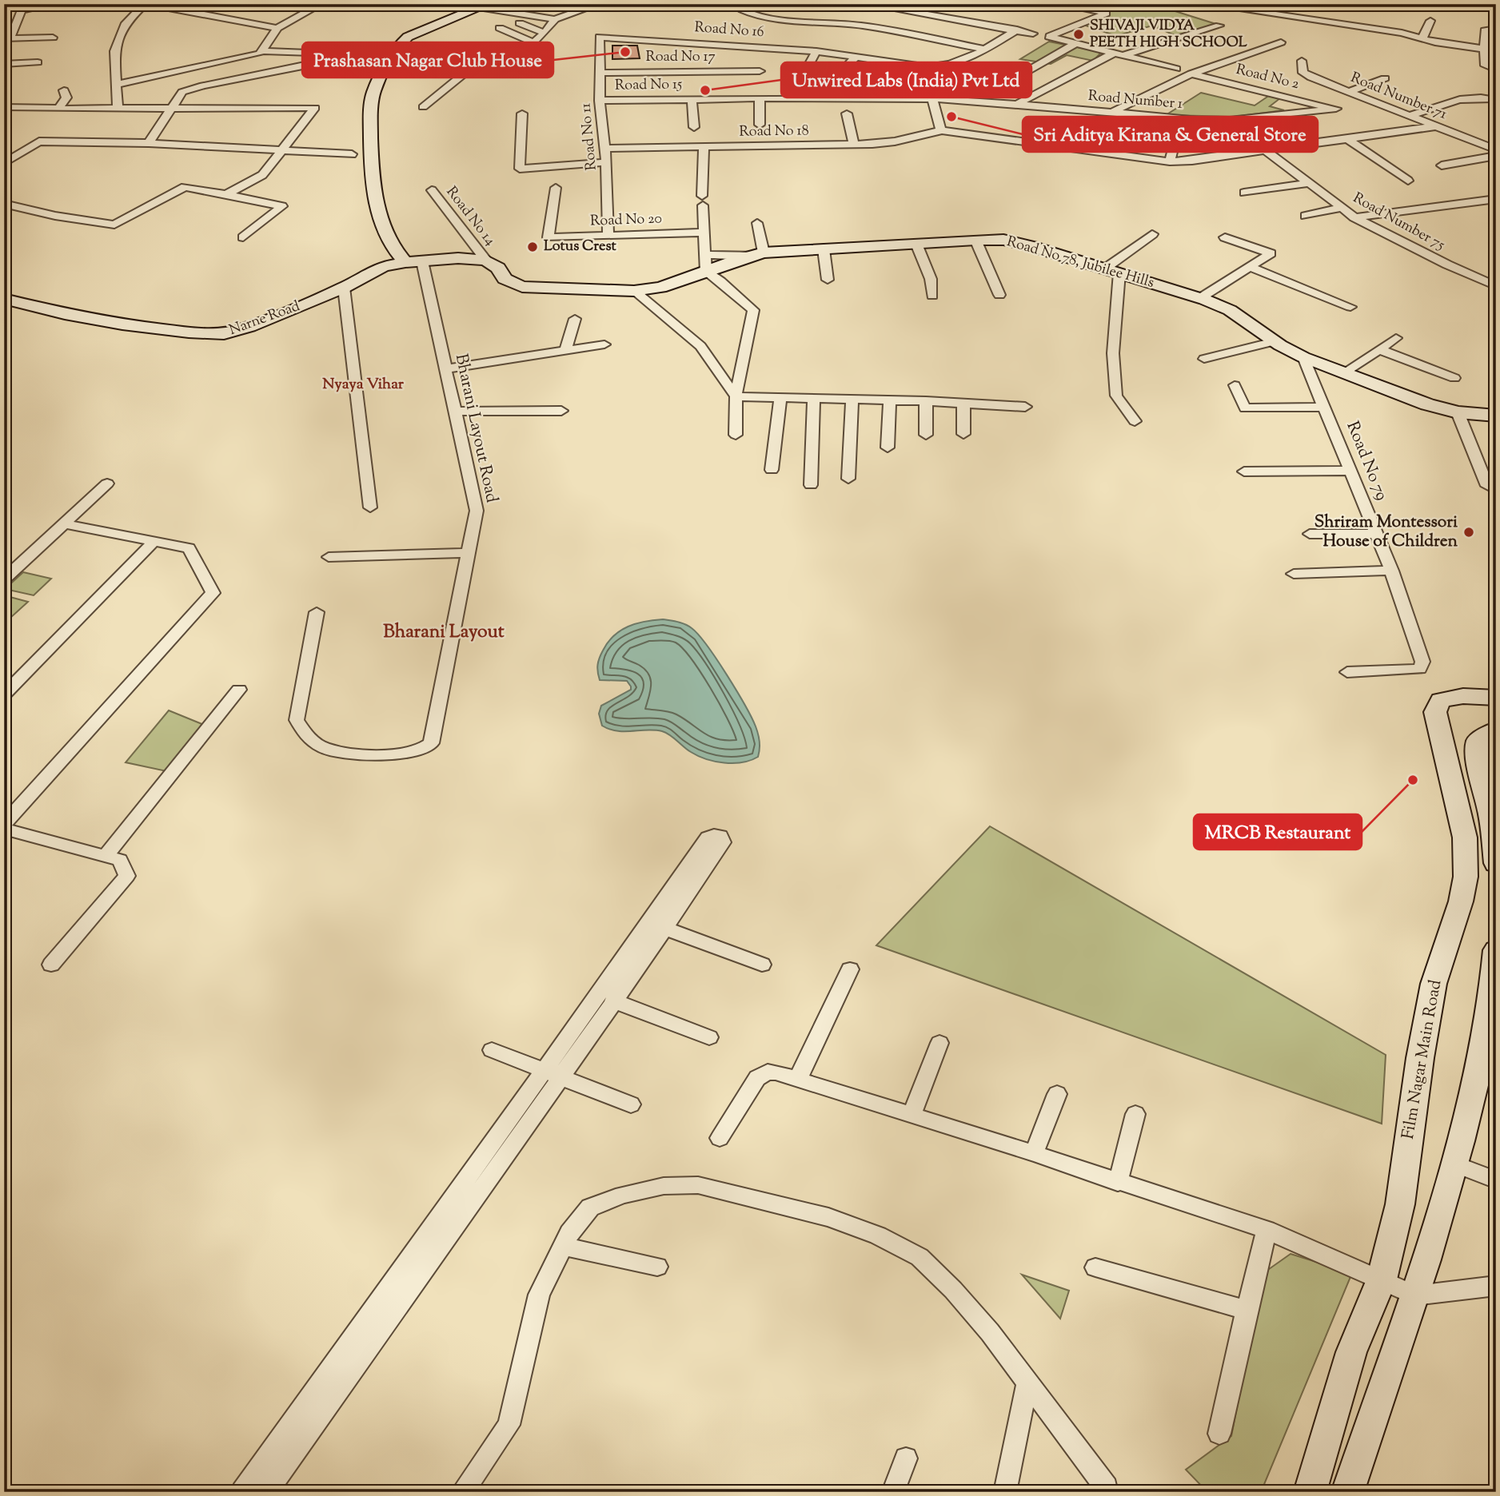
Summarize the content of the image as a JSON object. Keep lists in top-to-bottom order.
{
  "streets": {
    "main road": ["Road No 78, Jubilee Hills", "Narne Road", "Film Nagar Main Road"],
    "street": [
      "Road No 16",
      "Road No 17",
      "Road No 2",
      "Road No 15",
      "Road Number 71",
      "Road Number 1",
      "Road No 18",
      "Road No 11",
      "Road No 14",
      "Road No 20",
      "Road Number 75",
      "Bharani Layout Road",
      "Road No 79"
    ]
  },
  "crossings": [
    ["Road No 16", "Road No 11"],
    ["Road No 17", "Road No 11"],
    ["Road No 2", "Road Number 1"],
    ["Road No 15", "Road Number 1"],
    ["Road No 15", "Road No 11"],
    ["Road No 18", "Road No 11"],
    ["Road No 11", "Road No 20"],
    ["Road No 14", "Road No 78, Jubilee Hills"],
    ["Road No 14", "Narne Road"],
    ["Road No 78, Jubilee Hills", "Narne Road"],
    ["Road No 78, Jubilee Hills", "Road No 79"],
    ["Narne Road", "Bharani Layout Road"]
  ],
  "districts": ["Nyaya Vihar", "Bharani Layout"],
  "places": [
    "SHIVAJI VIDYA PEETH HIGH SCHOOL",
    "Prashasan Nagar Club House",
    "Unwired Labs (India) Pvt Ltd",
    "Sri Aditya Kirana & General Store",
    "Lotus Crest",
    "Shriram Montessori House of Children",
    "MRCB Restaurant"
  ]
}
